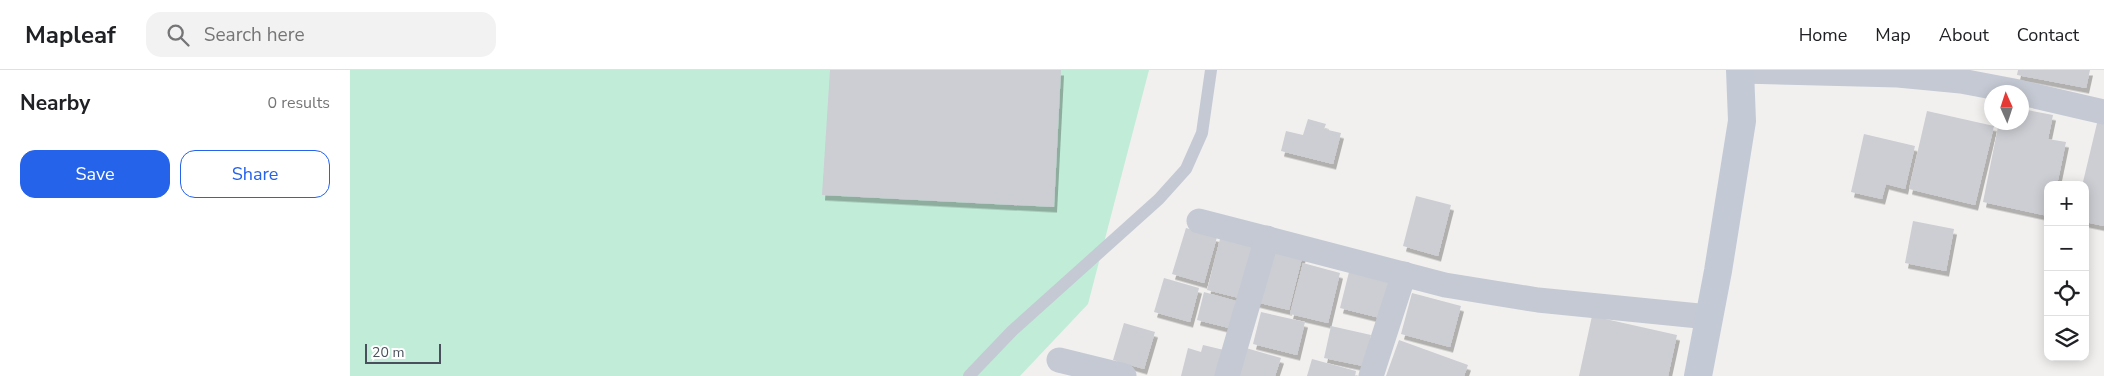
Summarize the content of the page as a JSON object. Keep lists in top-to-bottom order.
{
  "scale_bar": "20 m",
  "north": "top",
  "page": {
    "header": "Mapleaf",
    "search": "Search here",
    "nav": [
      "Home",
      "Map",
      "About",
      "Contact"
    ],
    "heading": ["Nearby", "0 results"],
    "buttons": ["Save", "Share"],
    "map_buttons": ["+", "−"],
    "scale": "20 m"
  }
}
